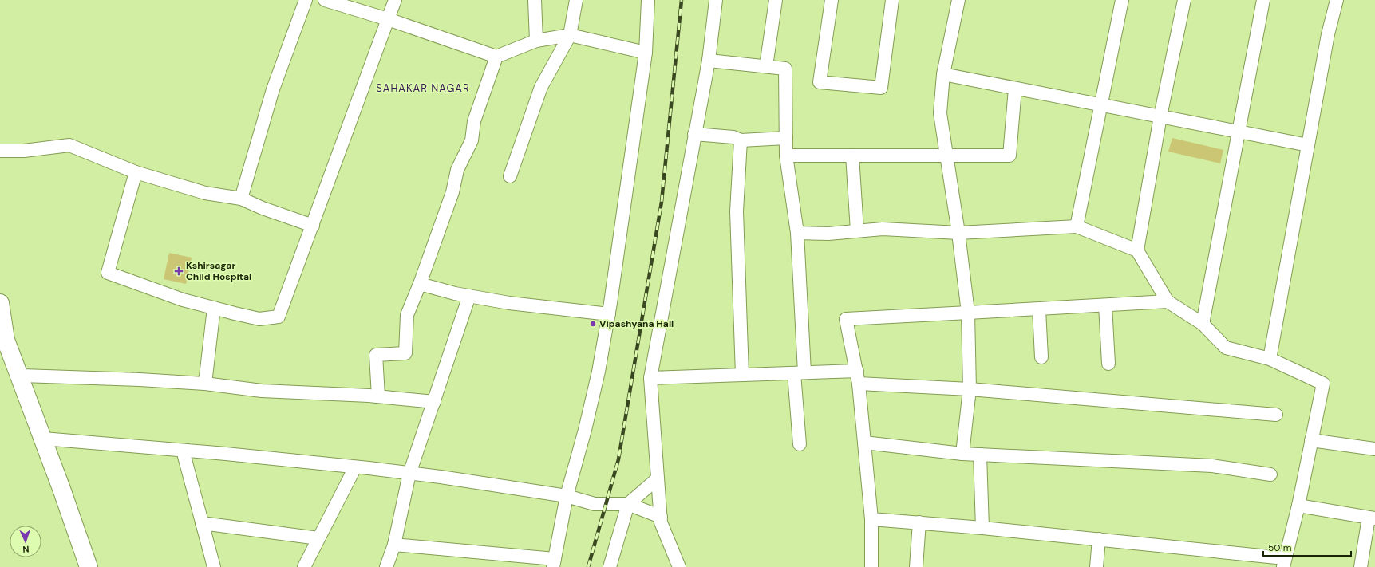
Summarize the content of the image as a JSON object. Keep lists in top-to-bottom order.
{
  "districts": ["SAHAKAR NAGAR"],
  "places": {
    "health": ["Kshirsagar Child Hospital"],
    "other": ["Vipashyana Hall"]
  },
  "scale_bar": "50 m",
  "north": "bottom"
}
